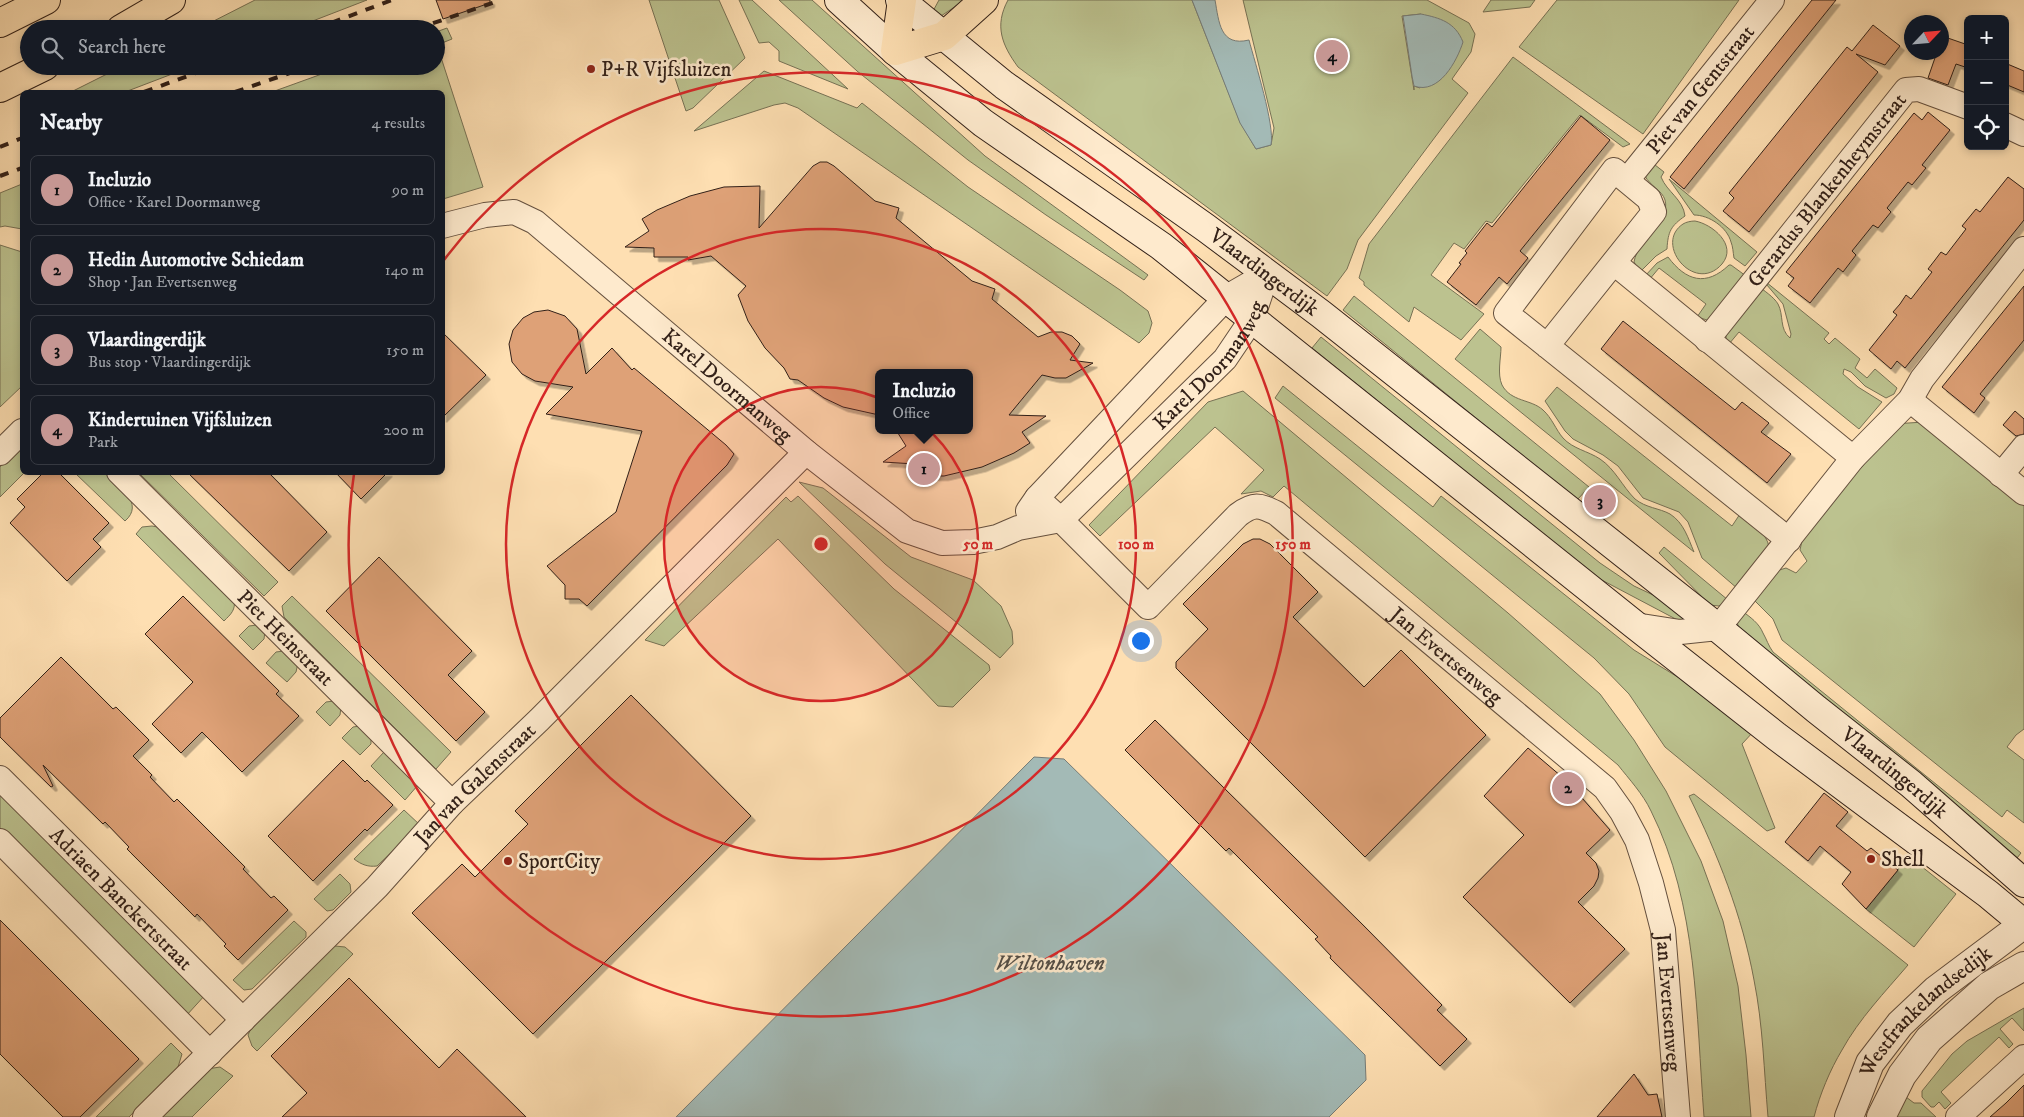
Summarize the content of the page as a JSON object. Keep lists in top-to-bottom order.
{
  "streets": {
    "main road": ["Vlaardingerdijk", "Westfrankelandsedijk"],
    "street": [
      "Piet van Gentstraat",
      "Gerardus Blankenheymstraat",
      "Karel Doormanweg",
      "Piet Heinstraat",
      "Jan Evertsenweg",
      "Jan van Galenstraat",
      "Adriaen Banckertstraat"
    ]
  },
  "crossings": [
    ["Vlaardingerdijk", "Karel Doormanweg"],
    ["Vlaardingerdijk", "Westfrankelandsedijk"],
    ["Karel Doormanweg", "Jan Evertsenweg"],
    ["Karel Doormanweg", "Jan van Galenstraat"],
    ["Piet Heinstraat", "Jan van Galenstraat"],
    ["Jan van Galenstraat", "Adriaen Banckertstraat"]
  ],
  "water": ["Wiltonhaven"],
  "places": ["P+R Vijfsluizen", "Shell", "SportCity"],
  "north": "top right",
  "page": {
    "map_buttons": ["+", "−"],
    "search": "Search here",
    "pins": [
      "4",
      "1",
      "3",
      "2"
    ],
    "heading": ["Nearby", "4 results"],
    "list": [
      {
        "mark": "1",
        "name": "Incluzio",
        "note": "Office · Karel Doormanweg",
        "value": "90 m"
      },
      {
        "mark": "2",
        "name": "Hedin Automotive Schiedam",
        "note": "Shop · Jan Evertsenweg",
        "value": "140 m"
      },
      {
        "mark": "3",
        "name": "Vlaardingerdijk",
        "note": "Bus stop · Vlaardingerdijk",
        "value": "150 m"
      },
      {
        "mark": "4",
        "name": "Kindertuinen Vijfsluizen",
        "note": "Park",
        "value": "200 m"
      }
    ],
    "popup": ["Incluzio", "Office"]
  },
  "rings": ["50 m", "100 m", "150 m"]
}
